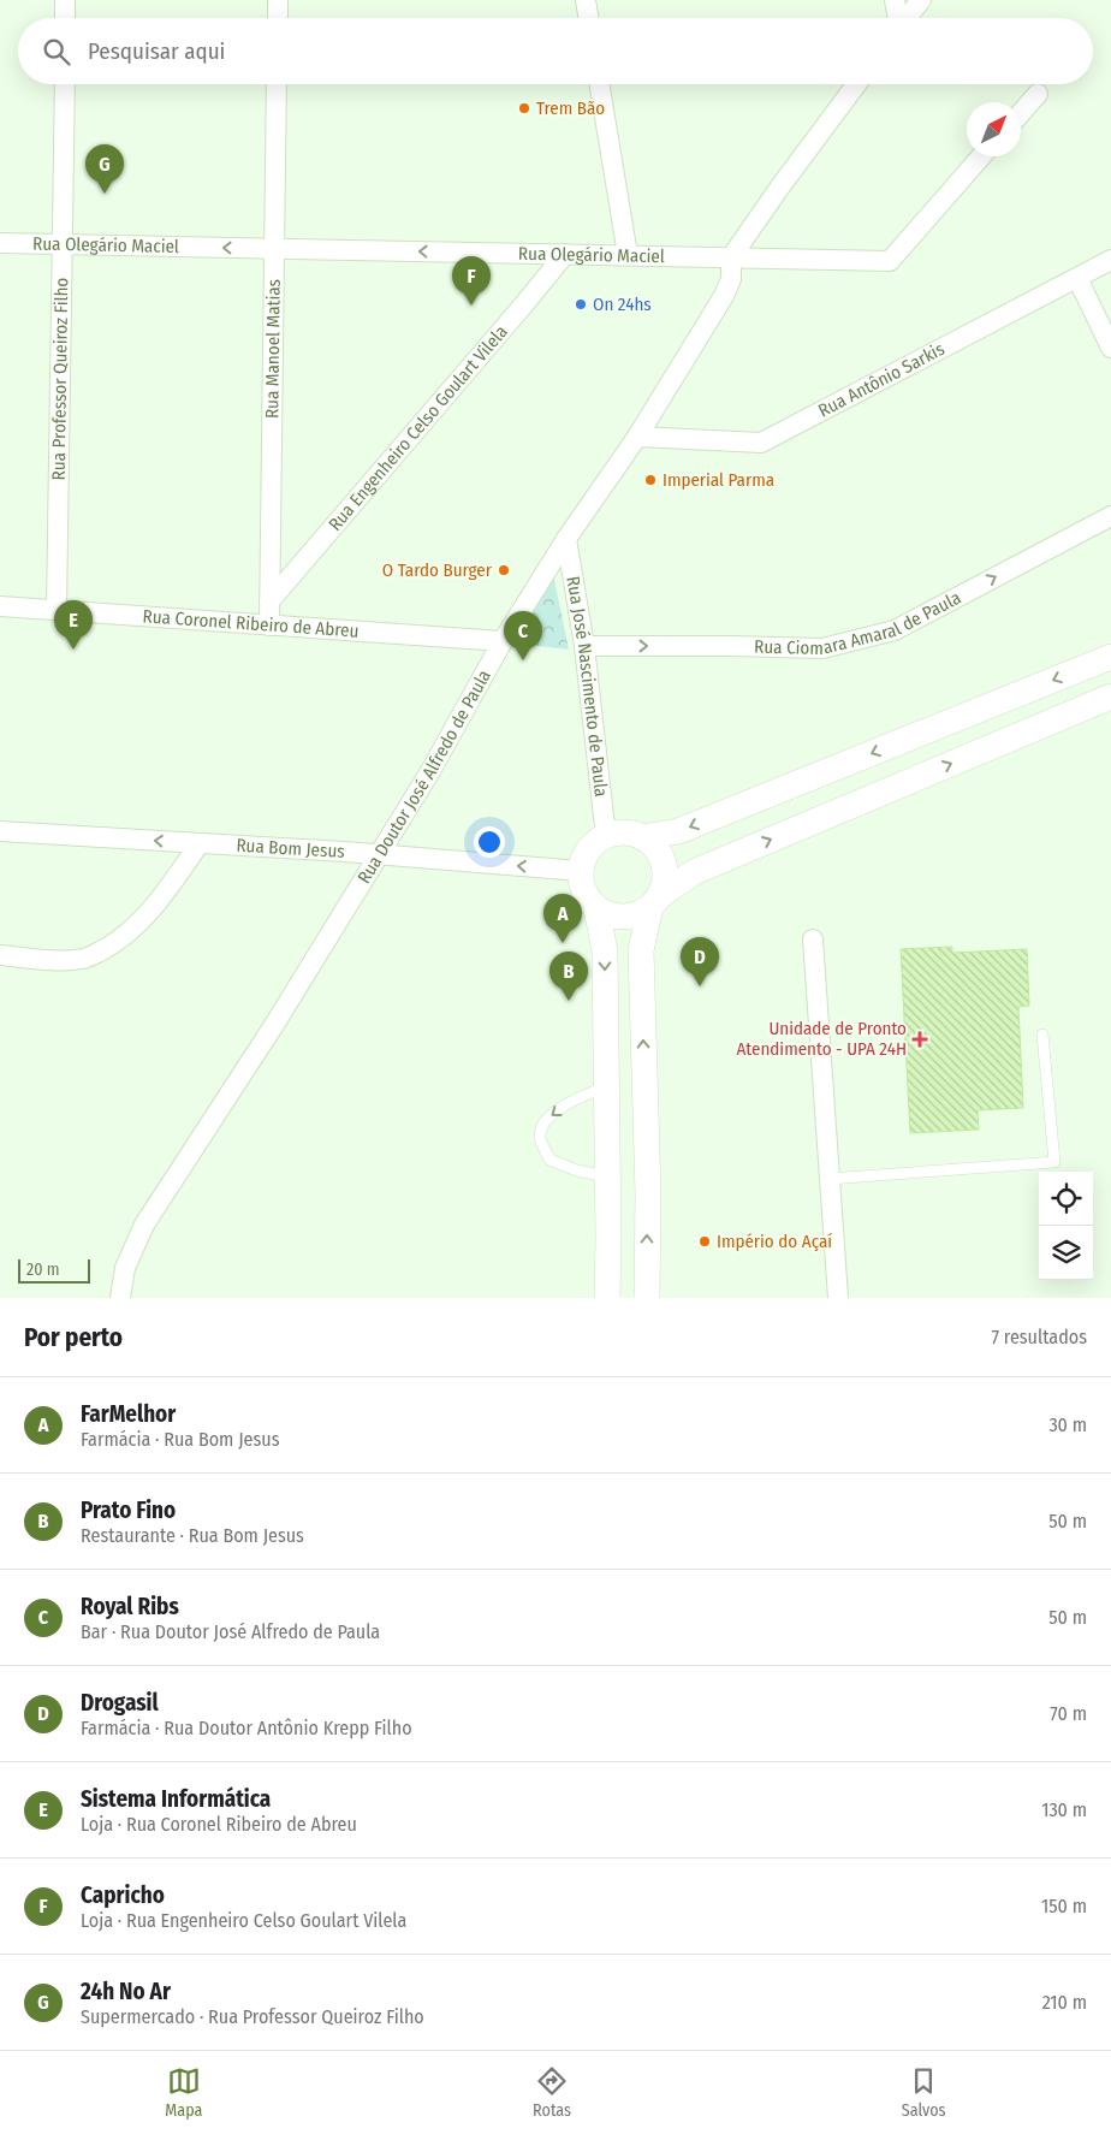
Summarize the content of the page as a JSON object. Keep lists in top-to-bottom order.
{
  "streets": {
    "street": [
      "Rua Olegário Maciel",
      "Rua Manoel Matias",
      "Rua Professor Queiroz Filho",
      "Rua Antônio Sarkis",
      "Rua Engenheiro Celso Goulart Vilela",
      "Rua Ciomara Amaral de Paula",
      "Rua Coronel Ribeiro de Abreu",
      "Rua José Nascimento de Paula",
      "Rua Doutor José Alfredo de Paula",
      "Rua Bom Jesus"
    ]
  },
  "crossings": [
    ["Rua Olegário Maciel", "Rua Manoel Matias"],
    ["Rua Olegário Maciel", "Rua Professor Queiroz Filho"],
    ["Rua Olegário Maciel", "Rua Engenheiro Celso Goulart Vilela"],
    ["Rua Olegário Maciel", "Rua Doutor José Alfredo de Paula"],
    ["Rua Manoel Matias", "Rua Engenheiro Celso Goulart Vilela"],
    ["Rua Manoel Matias", "Rua Coronel Ribeiro de Abreu"],
    ["Rua Professor Queiroz Filho", "Rua Coronel Ribeiro de Abreu"],
    ["Rua Antônio Sarkis", "Rua Doutor José Alfredo de Paula"],
    ["Rua Ciomara Amaral de Paula", "Rua José Nascimento de Paula"],
    ["Rua Coronel Ribeiro de Abreu", "Rua Doutor José Alfredo de Paula"],
    ["Rua José Nascimento de Paula", "Rua Doutor José Alfredo de Paula"],
    ["Rua José Nascimento de Paula", "Rua Bom Jesus"],
    ["Rua Doutor José Alfredo de Paula", "Rua Bom Jesus"]
  ],
  "one_way": ["Rua Olegário Maciel", "Rua Bom Jesus"],
  "places": {
    "other": [
      "Trem Bão",
      "On 24hs",
      "Imperial Parma",
      "O Tardo Burger",
      "Império do Açaí"
    ],
    "health": ["Unidade de Pronto Atendimento - UPA 24H"]
  },
  "scale_bar": "20 m",
  "north": "top right",
  "page": {
    "search": "Pesquisar aqui",
    "pins": [
      "G",
      "F",
      "E",
      "C",
      "A",
      "D",
      "B"
    ],
    "scale": "20 m",
    "heading": ["Por perto", "7 resultados"],
    "list": [
      {
        "mark": "A",
        "name": "FarMelhor",
        "note": "Farmácia · Rua Bom Jesus",
        "value": "30 m"
      },
      {
        "mark": "B",
        "name": "Prato Fino",
        "note": "Restaurante · Rua Bom Jesus",
        "value": "50 m"
      },
      {
        "mark": "C",
        "name": "Royal Ribs",
        "note": "Bar · Rua Doutor José Alfredo de Paula",
        "value": "50 m"
      },
      {
        "mark": "D",
        "name": "Drogasil",
        "note": "Farmácia · Rua Doutor Antônio Krepp Filho",
        "value": "70 m"
      },
      {
        "mark": "E",
        "name": "Sistema Informática",
        "note": "Loja · Rua Coronel Ribeiro de Abreu",
        "value": "130 m"
      },
      {
        "mark": "F",
        "name": "Capricho",
        "note": "Loja · Rua Engenheiro Celso Goulart Vilela",
        "value": "150 m"
      },
      {
        "mark": "G",
        "name": "24h No Ar",
        "note": "Supermercado · Rua Professor Queiroz Filho",
        "value": "210 m"
      }
    ],
    "nav": ["Mapa", "Rotas", "Salvos"]
  }
}
